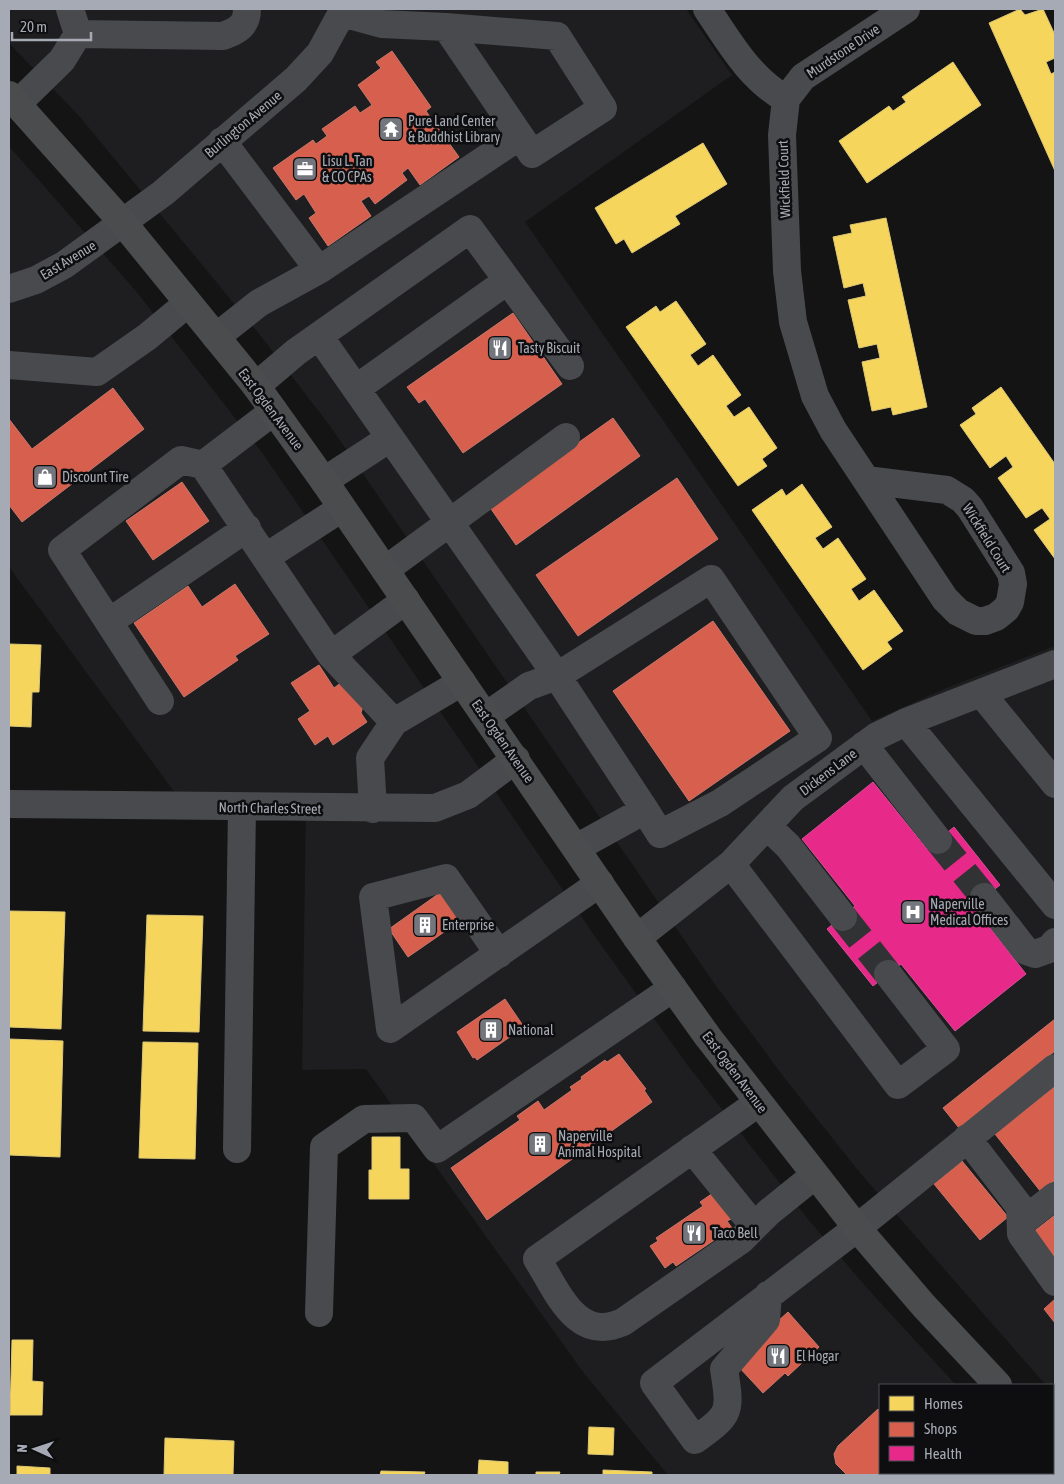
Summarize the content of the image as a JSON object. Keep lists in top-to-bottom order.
{
  "streets": {
    "main road": ["East Ogden Avenue"],
    "street": [
      "Murdstone Drive",
      "Burlington Avenue",
      "Wickfield Court",
      "East Avenue",
      "Dickens Lane",
      "North Charles Street"
    ]
  },
  "crossings": [
    ["Murdstone Drive", "Wickfield Court"],
    ["Burlington Avenue", "East Avenue"],
    ["Burlington Avenue", "East Ogden Avenue"],
    ["East Avenue", "East Ogden Avenue"],
    ["East Ogden Avenue", "Dickens Lane"],
    ["East Ogden Avenue", "North Charles Street"]
  ],
  "places": {
    "temple": ["Pure Land Center & Buddhist Library"],
    "office": ["Lisu L. Tan & CO CPAs"],
    "restaurant": ["Tasty Biscuit", "Taco Bell", "El Hogar"],
    "shop": ["Discount Tire"],
    "hospital": ["Naperville Medical Offices"],
    "building": ["Enterprise", "National", "Naperville Animal Hospital"]
  },
  "legend": ["Homes", "Shops", "Health"],
  "scale_bar": "20 m",
  "north": "left"
}
